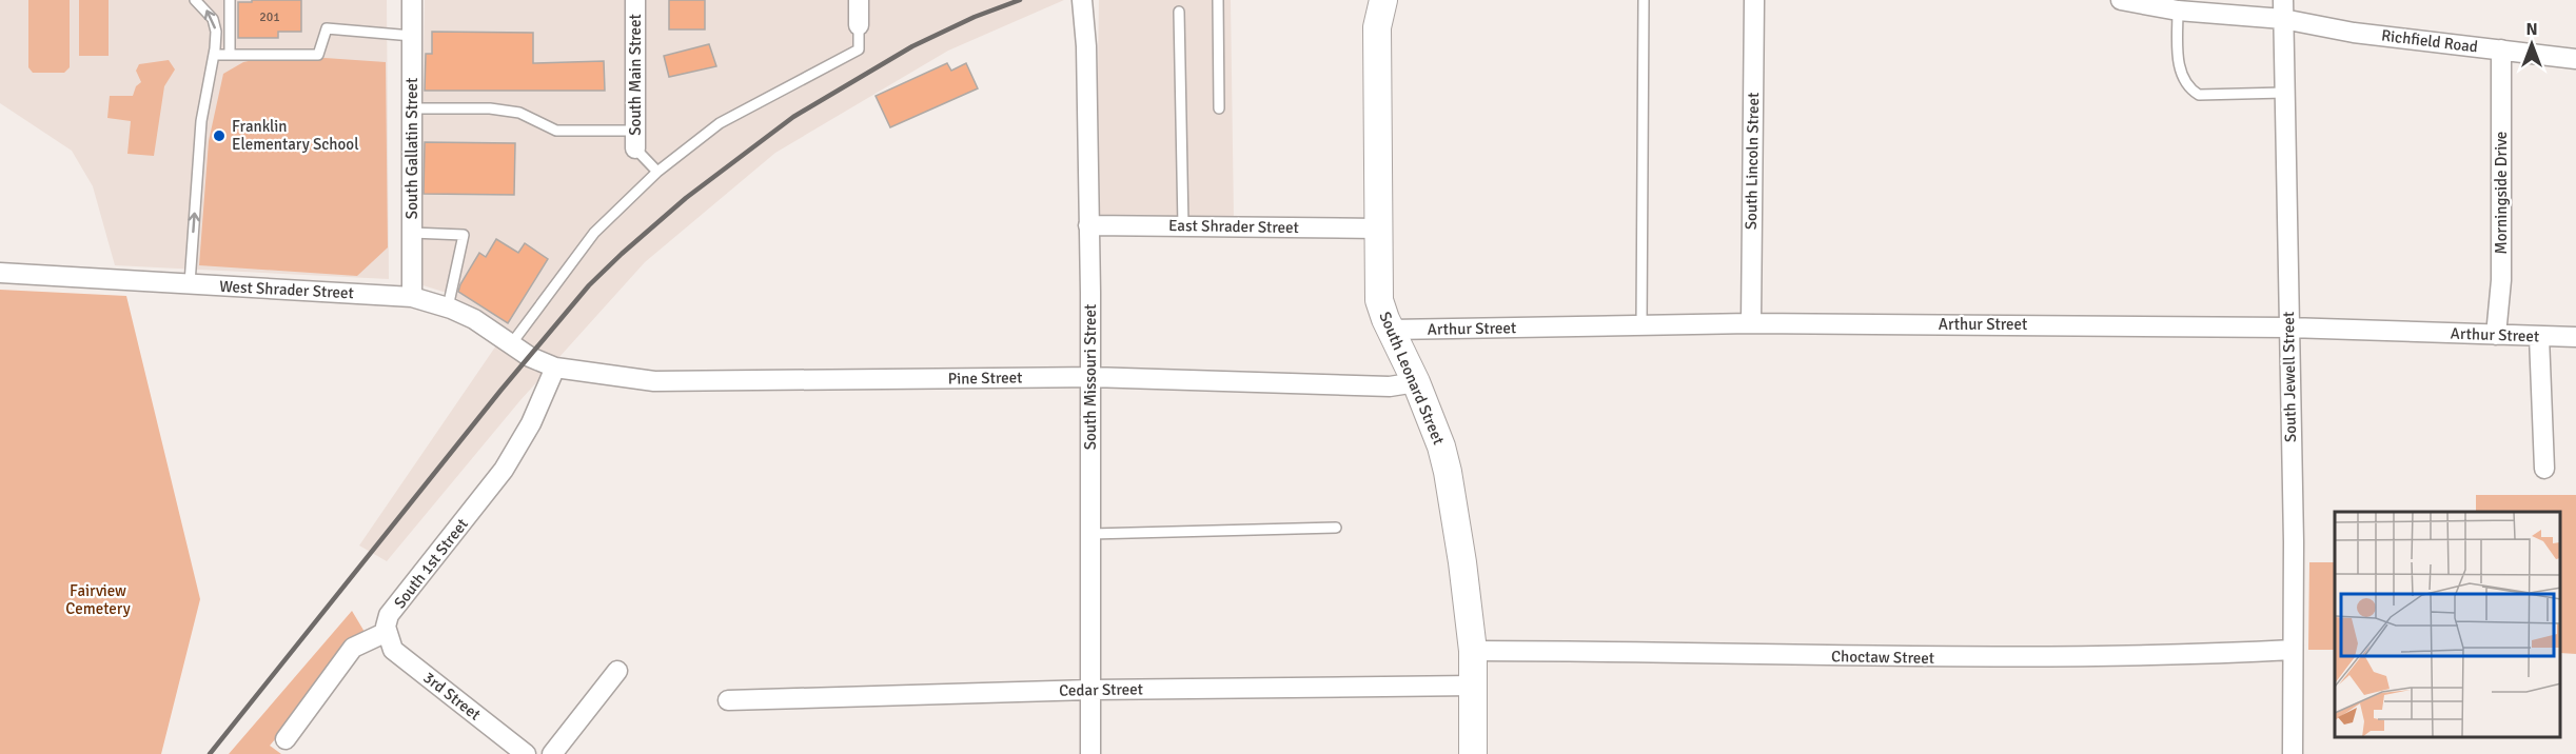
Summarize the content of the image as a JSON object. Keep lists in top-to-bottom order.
{
  "streets": {
    "main road": ["South Leonard Street"],
    "street": [
      "Richfield Road",
      "South Main Street",
      "South Gallatin Street",
      "South Lincoln Street",
      "Morningside Drive",
      "East Shrader Street",
      "West Shrader Street",
      "Arthur Street",
      "South Missouri Street",
      "South Jewell Street",
      "Pine Street",
      "South 1st Street",
      "Choctaw Street",
      "Cedar Street",
      "3rd Street"
    ]
  },
  "crossings": [
    ["Richfield Road", "Morningside Drive"],
    ["Richfield Road", "South Jewell Street"],
    ["South Gallatin Street", "West Shrader Street"],
    ["South Lincoln Street", "Arthur Street"],
    ["Morningside Drive", "Arthur Street"],
    ["East Shrader Street", "South Missouri Street"],
    ["East Shrader Street", "South Leonard Street"],
    ["West Shrader Street", "Pine Street"],
    ["West Shrader Street", "South 1st Street"],
    ["Arthur Street", "South Jewell Street"],
    ["Arthur Street", "South Leonard Street"],
    ["South Missouri Street", "Pine Street"],
    ["South Missouri Street", "Cedar Street"],
    ["South Jewell Street", "Choctaw Street"],
    ["Pine Street", "South Leonard Street"],
    ["Pine Street", "South 1st Street"],
    ["South Leonard Street", "Choctaw Street"],
    ["South Leonard Street", "Cedar Street"],
    ["South 1st Street", "3rd Street"]
  ],
  "parks": ["Fairview Cemetery"],
  "places": ["Franklin Elementary School"],
  "house_numbers": ["201"],
  "north": "top"
}
